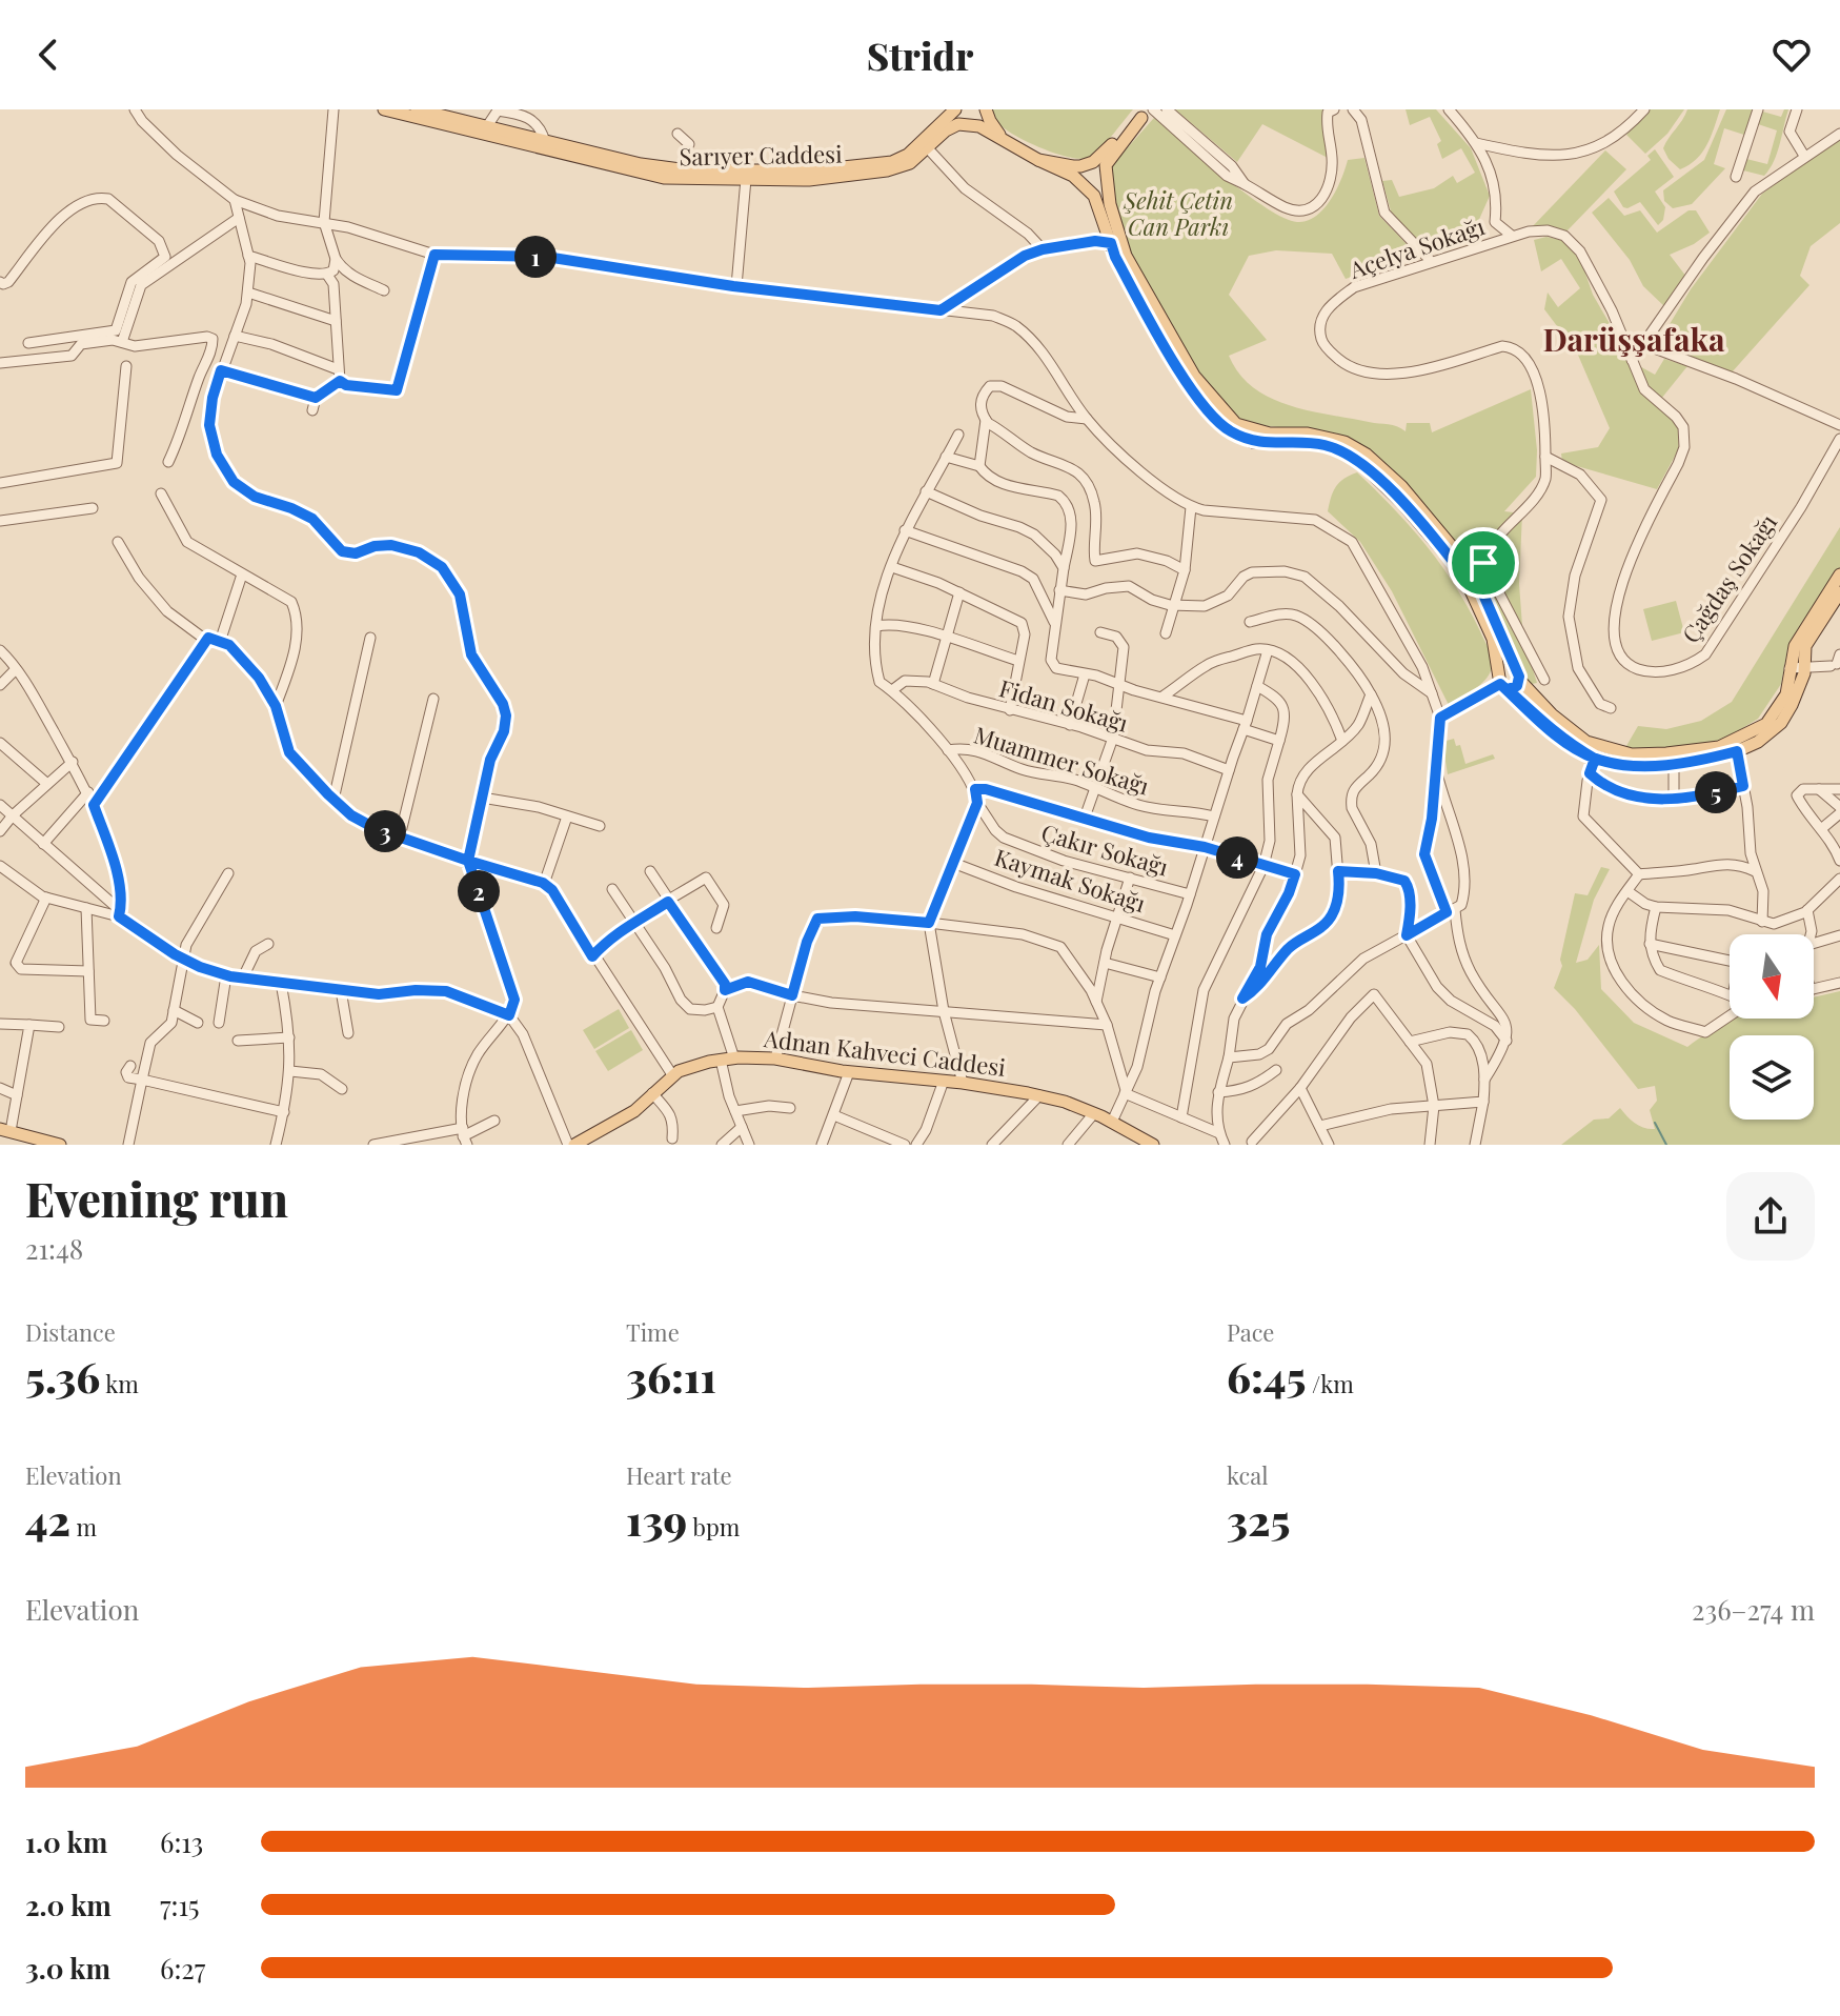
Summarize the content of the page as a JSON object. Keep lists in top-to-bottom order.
{
  "streets": {
    "main road": ["Sarıyer Caddesi", "Adnan Kahveci Caddesi"],
    "street": [
      "Açelya Sokağı",
      "Çağdaş Sokağı",
      "Fidan Sokağı",
      "Muammer Sokağı",
      "Çakır Sokağı",
      "Kaymak Sokağı"
    ]
  },
  "crossings": [
    ["Açelya Sokağı", "Çağdaş Sokağı"]
  ],
  "districts": ["Darüşşafaka"],
  "parks": ["Şehit Çetin Can Parkı"],
  "north": "bottom",
  "page": {
    "header": "Stridr",
    "pins": [
      "1",
      "5",
      "3",
      "4",
      "2"
    ],
    "heading": ["Evening run", "21:48"],
    "stats": [
      ["Distance", "5.36 km"],
      ["Time", "36:11"],
      ["Pace", "6:45 /km"],
      ["Elevation", "42 m"],
      ["Heart rate", "139 bpm"],
      ["kcal", "325"]
    ],
    "chart": ["Elevation", "236–274 m"],
    "list": [
      {
        "name": "1.0 km",
        "note": "6:13"
      },
      {
        "name": "2.0 km",
        "note": "7:15"
      },
      {
        "name": "3.0 km",
        "note": "6:27"
      }
    ]
  }
}
